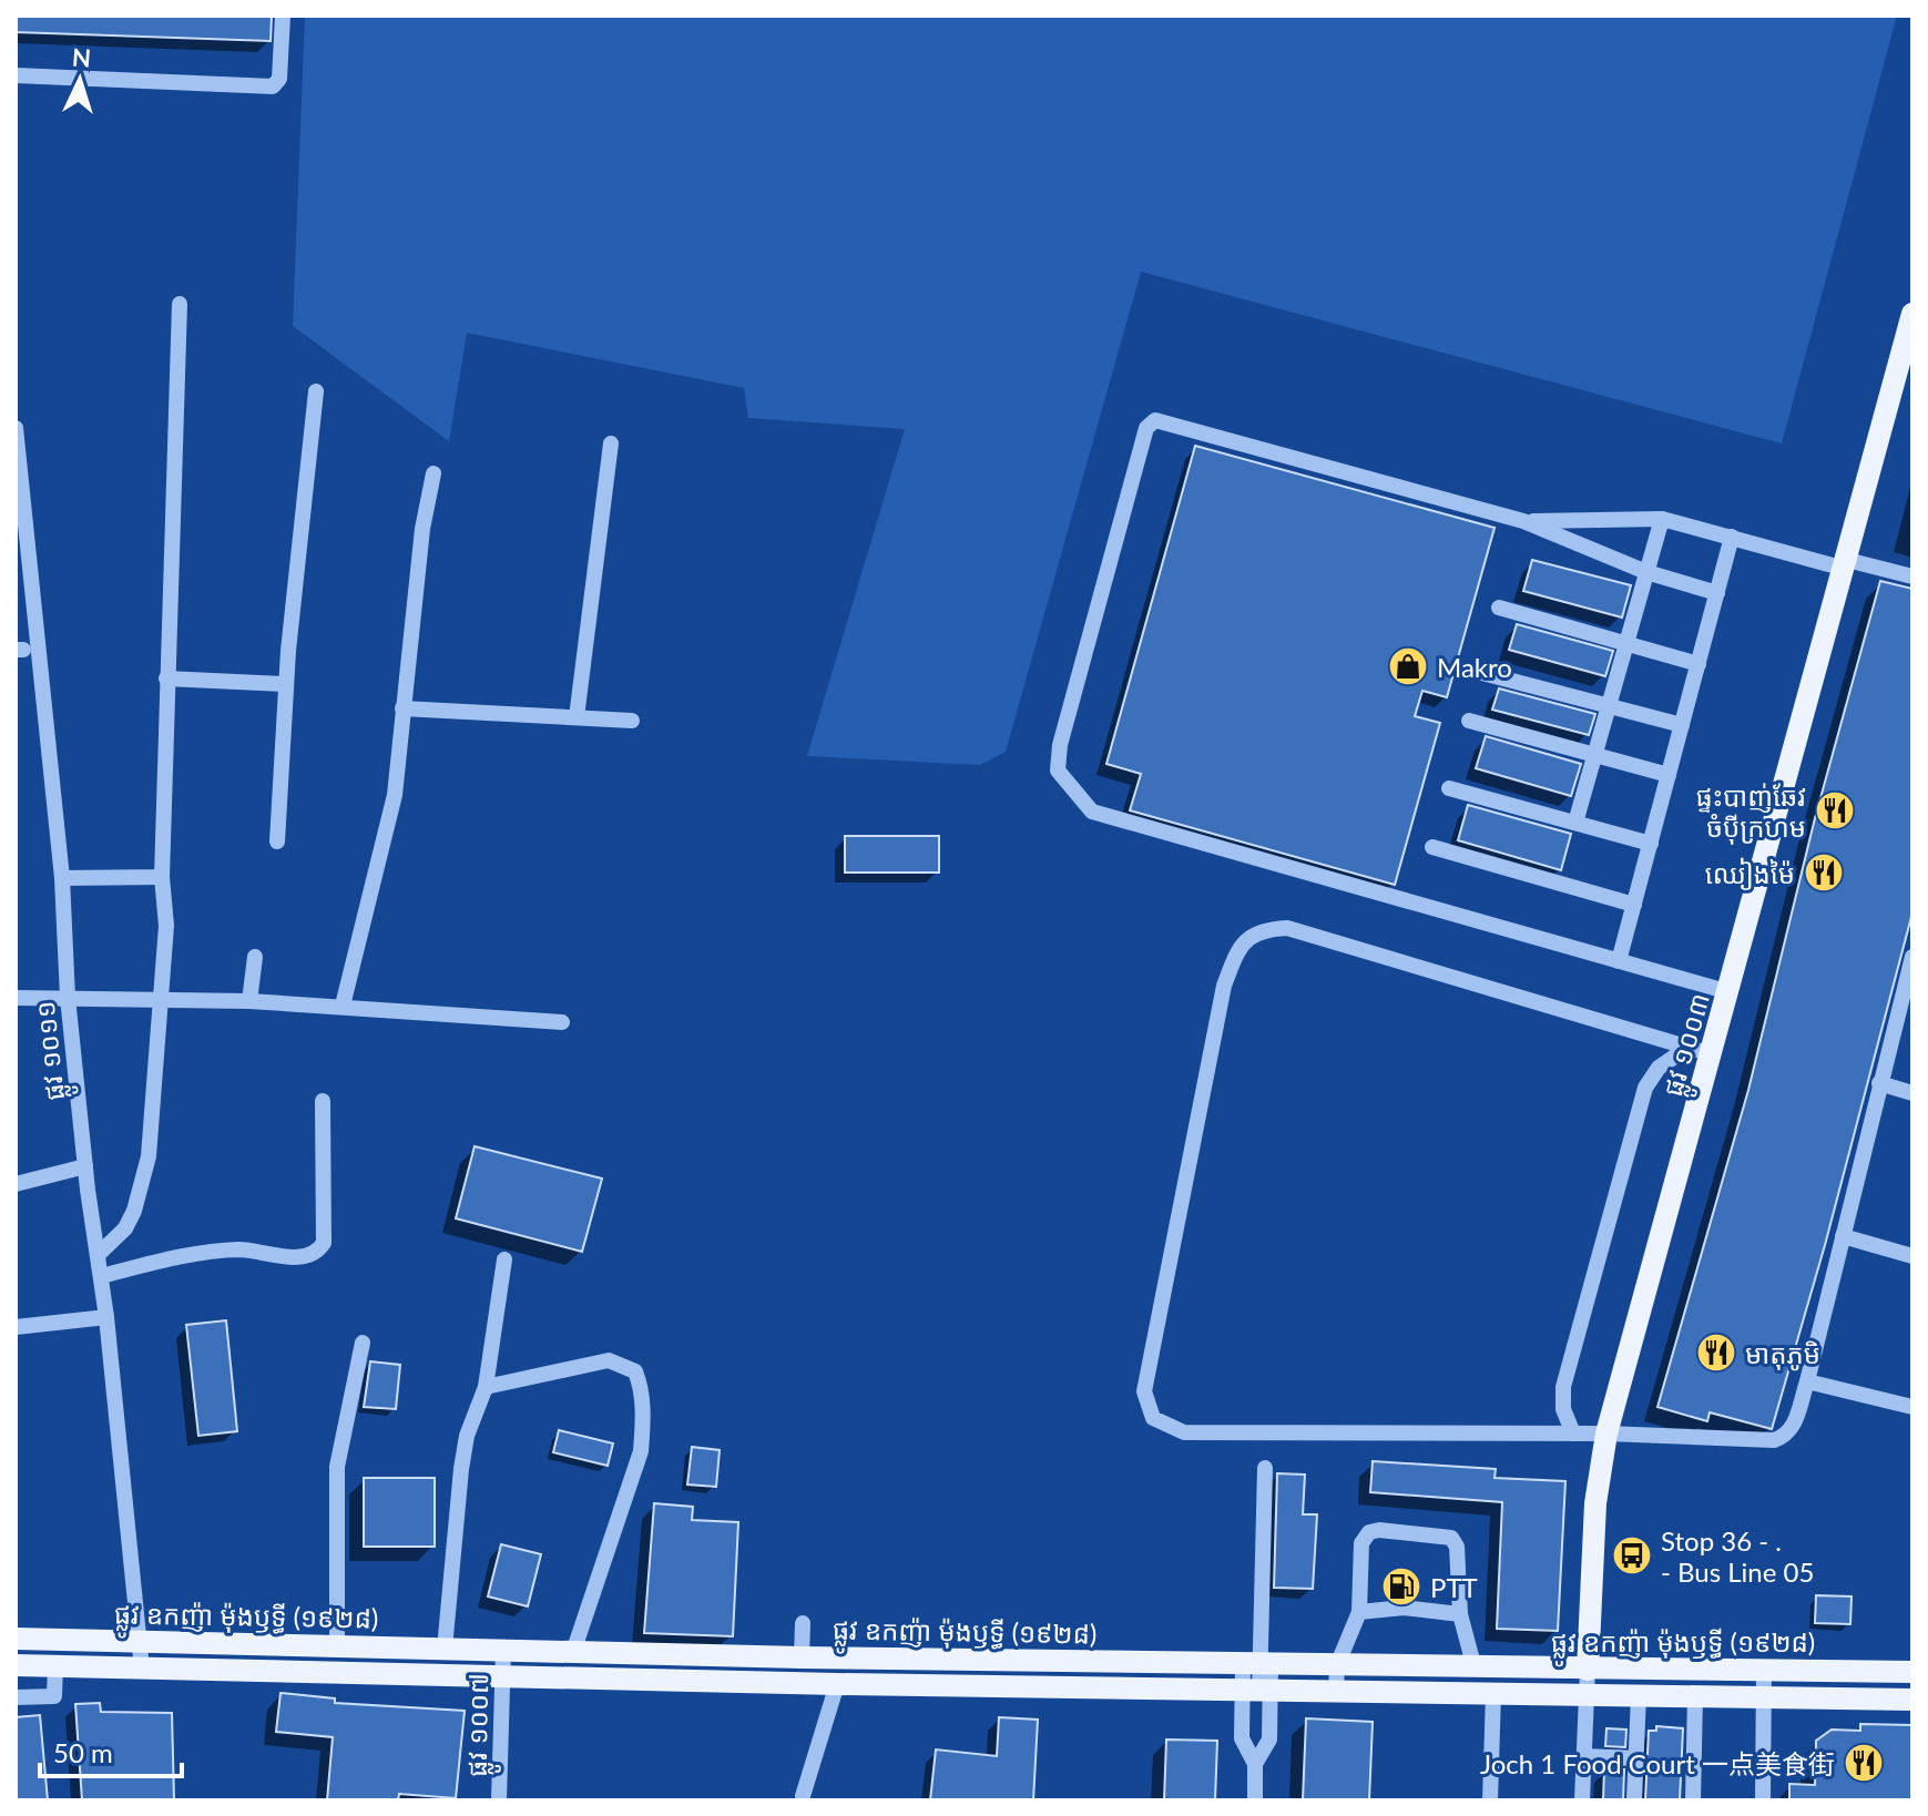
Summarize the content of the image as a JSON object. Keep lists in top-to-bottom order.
{
  "streets": {
    "main road": ["ផ្លូវ ១០០៣", "ផ្លូវ ឧកញ៉ា ម៉ុងឫទ្ធី (១៩២៨)"],
    "street": ["ផ្លូវ ១០១១", "ផ្លូវ ១០០៧"]
  },
  "crossings": [
    ["ផ្លូវ ១០០៣", "ផ្លូវ ឧកញ៉ា ម៉ុងឫទ្ធី (១៩២៨)"],
    ["ផ្លូវ ១០១១", "ផ្លូវ ឧកញ៉ា ម៉ុងឫទ្ធី (១៩២៨)"],
    ["ផ្លូវ ឧកញ៉ា ម៉ុងឫទ្ធី (១៩២៨)", "ផ្លូវ ១០០៧"]
  ],
  "places": {
    "shop": ["Makro"],
    "restaurant": [
      "ផ្ទះបាញ់ឆែវ ចំប៉ីក្រហម",
      "ឈៀងម៉ៃ",
      "មាតុភូមិ",
      "Joch 1 Food Court 一点美食街"
    ],
    "bus stop": ["Stop 36 - . - Bus Line 05"],
    "fuel station": ["PTT"]
  },
  "scale_bar": "50 m",
  "north": "top"
}
